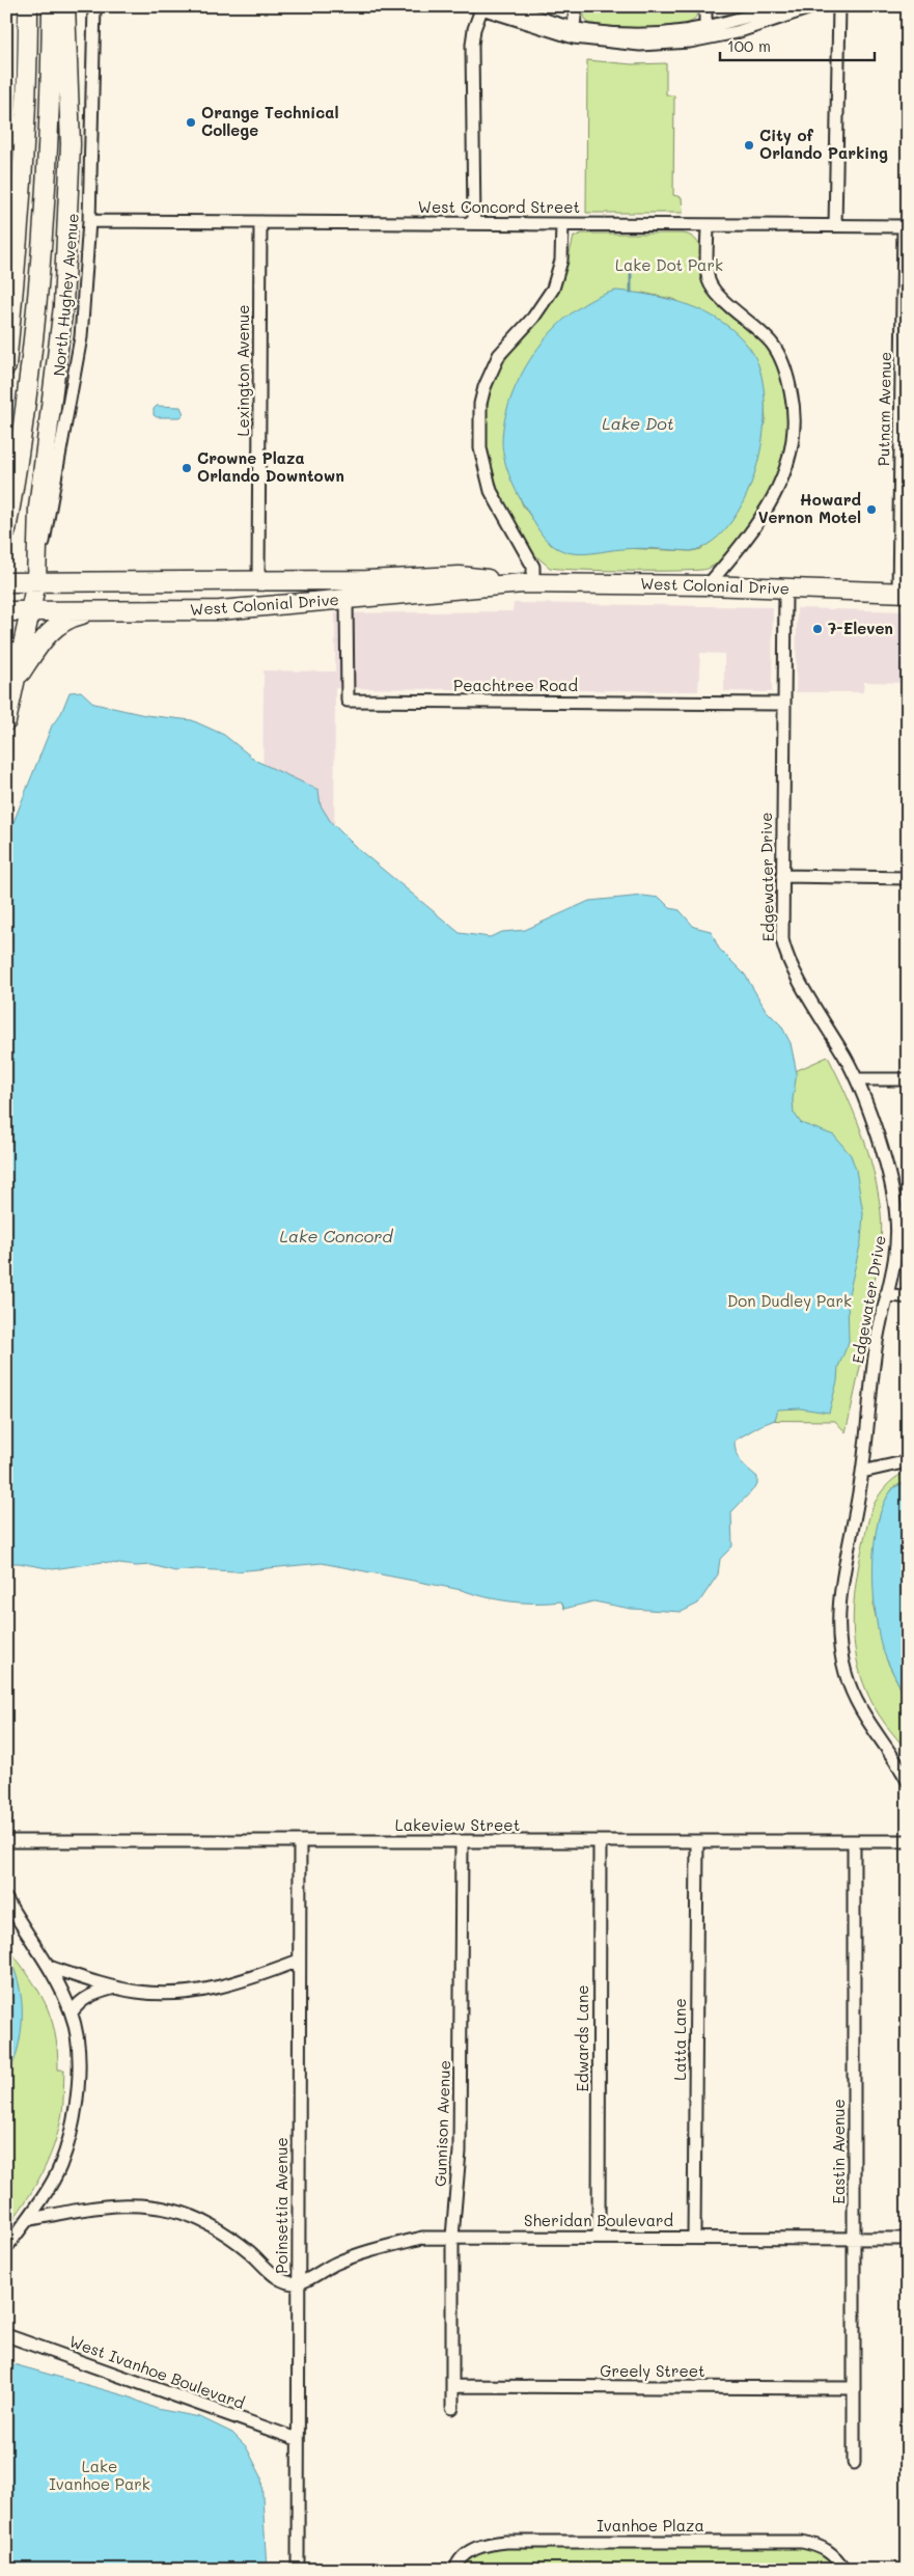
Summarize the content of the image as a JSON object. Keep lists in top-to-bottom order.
{
  "streets": {
    "highway": ["West Colonial Drive"],
    "street": [
      "West Concord Street",
      "North Hughey Avenue",
      "Lexington Avenue",
      "Putnam Avenue",
      "Peachtree Road",
      "Edgewater Drive",
      "Lakeview Street",
      "Edwards Lane",
      "Latta Lane",
      "Gunnison Avenue",
      "Eastin Avenue",
      "Poinsettia Avenue",
      "Sheridan Boulevard",
      "Greely Street",
      "West Ivanhoe Boulevard",
      "Ivanhoe Plaza"
    ]
  },
  "crossings": [
    ["West Concord Street", "North Hughey Avenue"],
    ["West Concord Street", "Lexington Avenue"],
    ["West Concord Street", "Putnam Avenue"],
    ["North Hughey Avenue", "West Colonial Drive"],
    ["Lexington Avenue", "West Colonial Drive"],
    ["Putnam Avenue", "West Colonial Drive"],
    ["West Colonial Drive", "Peachtree Road"],
    ["West Colonial Drive", "Edgewater Drive"],
    ["Peachtree Road", "Edgewater Drive"],
    ["Lakeview Street", "Edwards Lane"],
    ["Lakeview Street", "Latta Lane"],
    ["Lakeview Street", "Gunnison Avenue"],
    ["Lakeview Street", "Eastin Avenue"],
    ["Lakeview Street", "Poinsettia Avenue"],
    ["Edwards Lane", "Sheridan Boulevard"],
    ["Latta Lane", "Sheridan Boulevard"],
    ["Gunnison Avenue", "Sheridan Boulevard"],
    ["Gunnison Avenue", "Greely Street"],
    ["Eastin Avenue", "Sheridan Boulevard"],
    ["Eastin Avenue", "Greely Street"],
    ["Poinsettia Avenue", "Sheridan Boulevard"],
    ["Poinsettia Avenue", "West Ivanhoe Boulevard"]
  ],
  "water": ["Lake Dot", "Lake Concord"],
  "parks": ["Lake Dot Park", "Don Dudley Park", "Lake Ivanhoe Park"],
  "places": [
    "Orange Technical College",
    "City of Orlando Parking",
    "Crowne Plaza Orlando Downtown",
    "Howard Vernon Motel",
    "7-Eleven"
  ],
  "scale_bar": "100 m"
}
